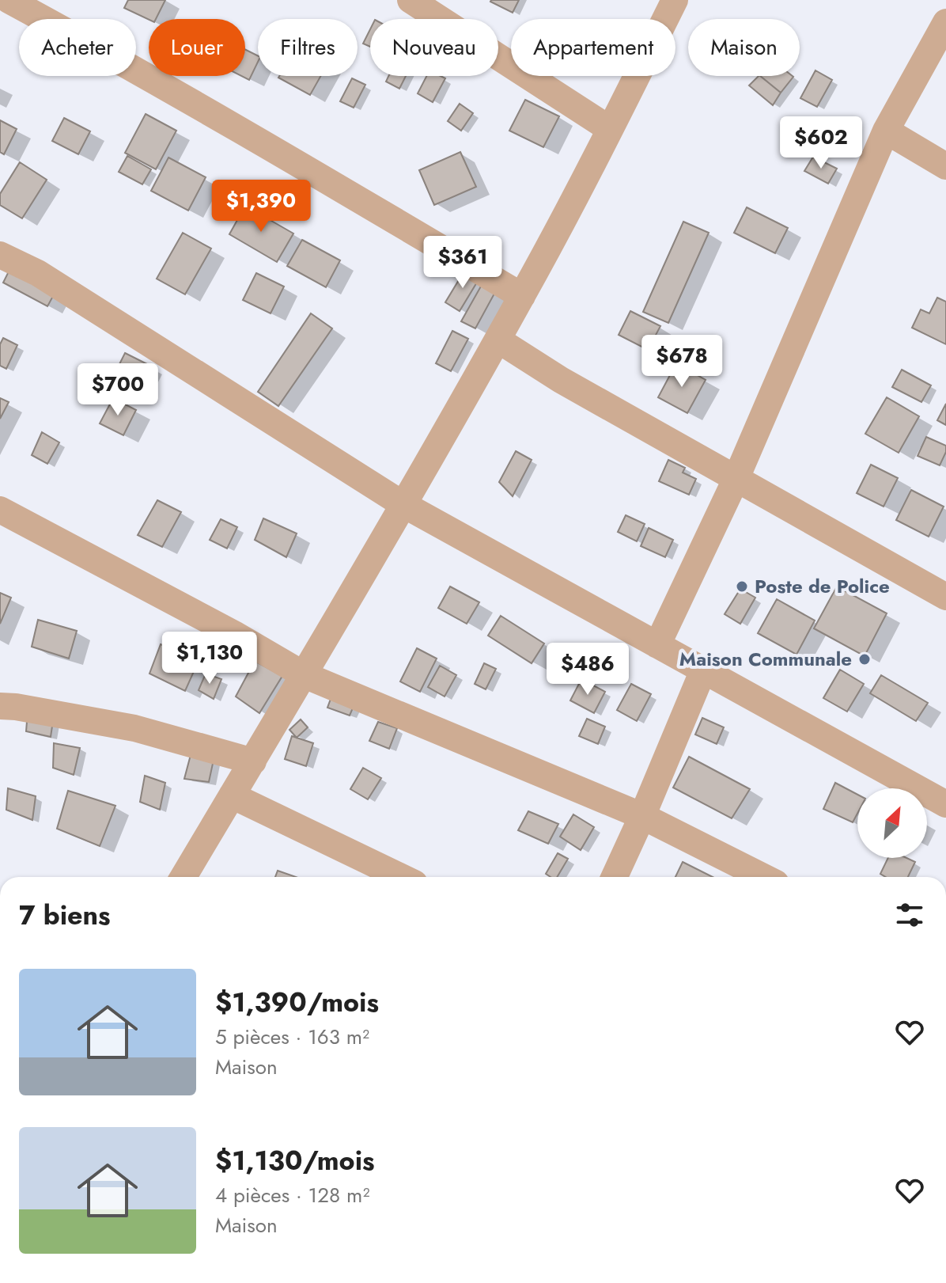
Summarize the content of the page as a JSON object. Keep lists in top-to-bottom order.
{
  "places": ["Poste de Police", "Maison Communale"],
  "north": "top right",
  "page": {
    "chip": [
      "Acheter",
      "Louer",
      "Filtres",
      "Nouveau",
      "Appartement",
      "Maison"
    ],
    "price": [
      "$602",
      "$1,390",
      "$361",
      "$678",
      "$700",
      "$1,130",
      "$486"
    ],
    "heading": "7 biens",
    "list": [
      {
        "name": "$1,390/mois",
        "note": "5 pièces · 163 m² · Maison"
      },
      {
        "name": "$1,130/mois",
        "note": "4 pièces · 128 m² · Maison"
      }
    ]
  }
}
